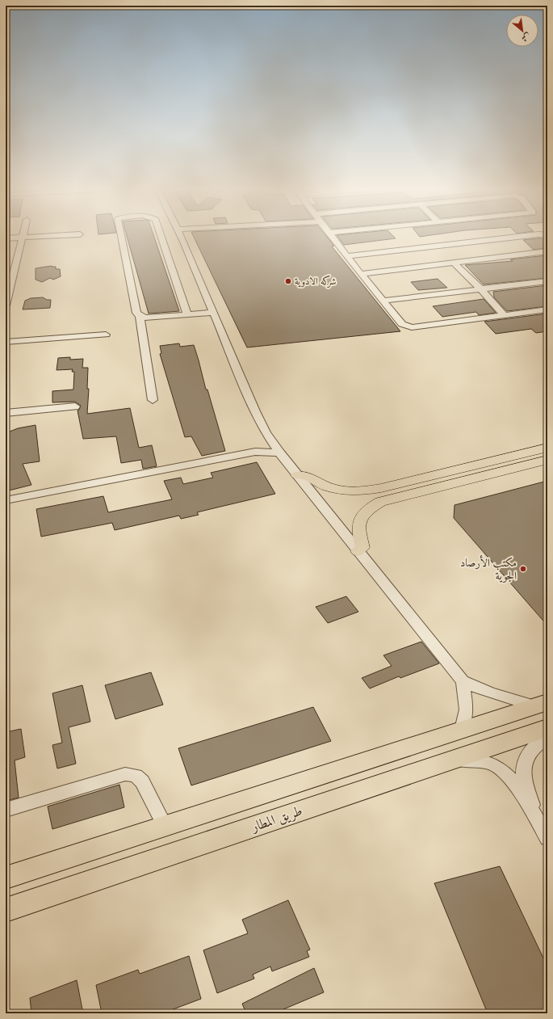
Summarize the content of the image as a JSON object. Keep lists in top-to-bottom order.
{
  "streets": {
    "highway": ["طريق المطار"]
  },
  "places": ["شركه الادوية", "مكتب الأرصاد الجوية"],
  "north": "bottom right"
}
